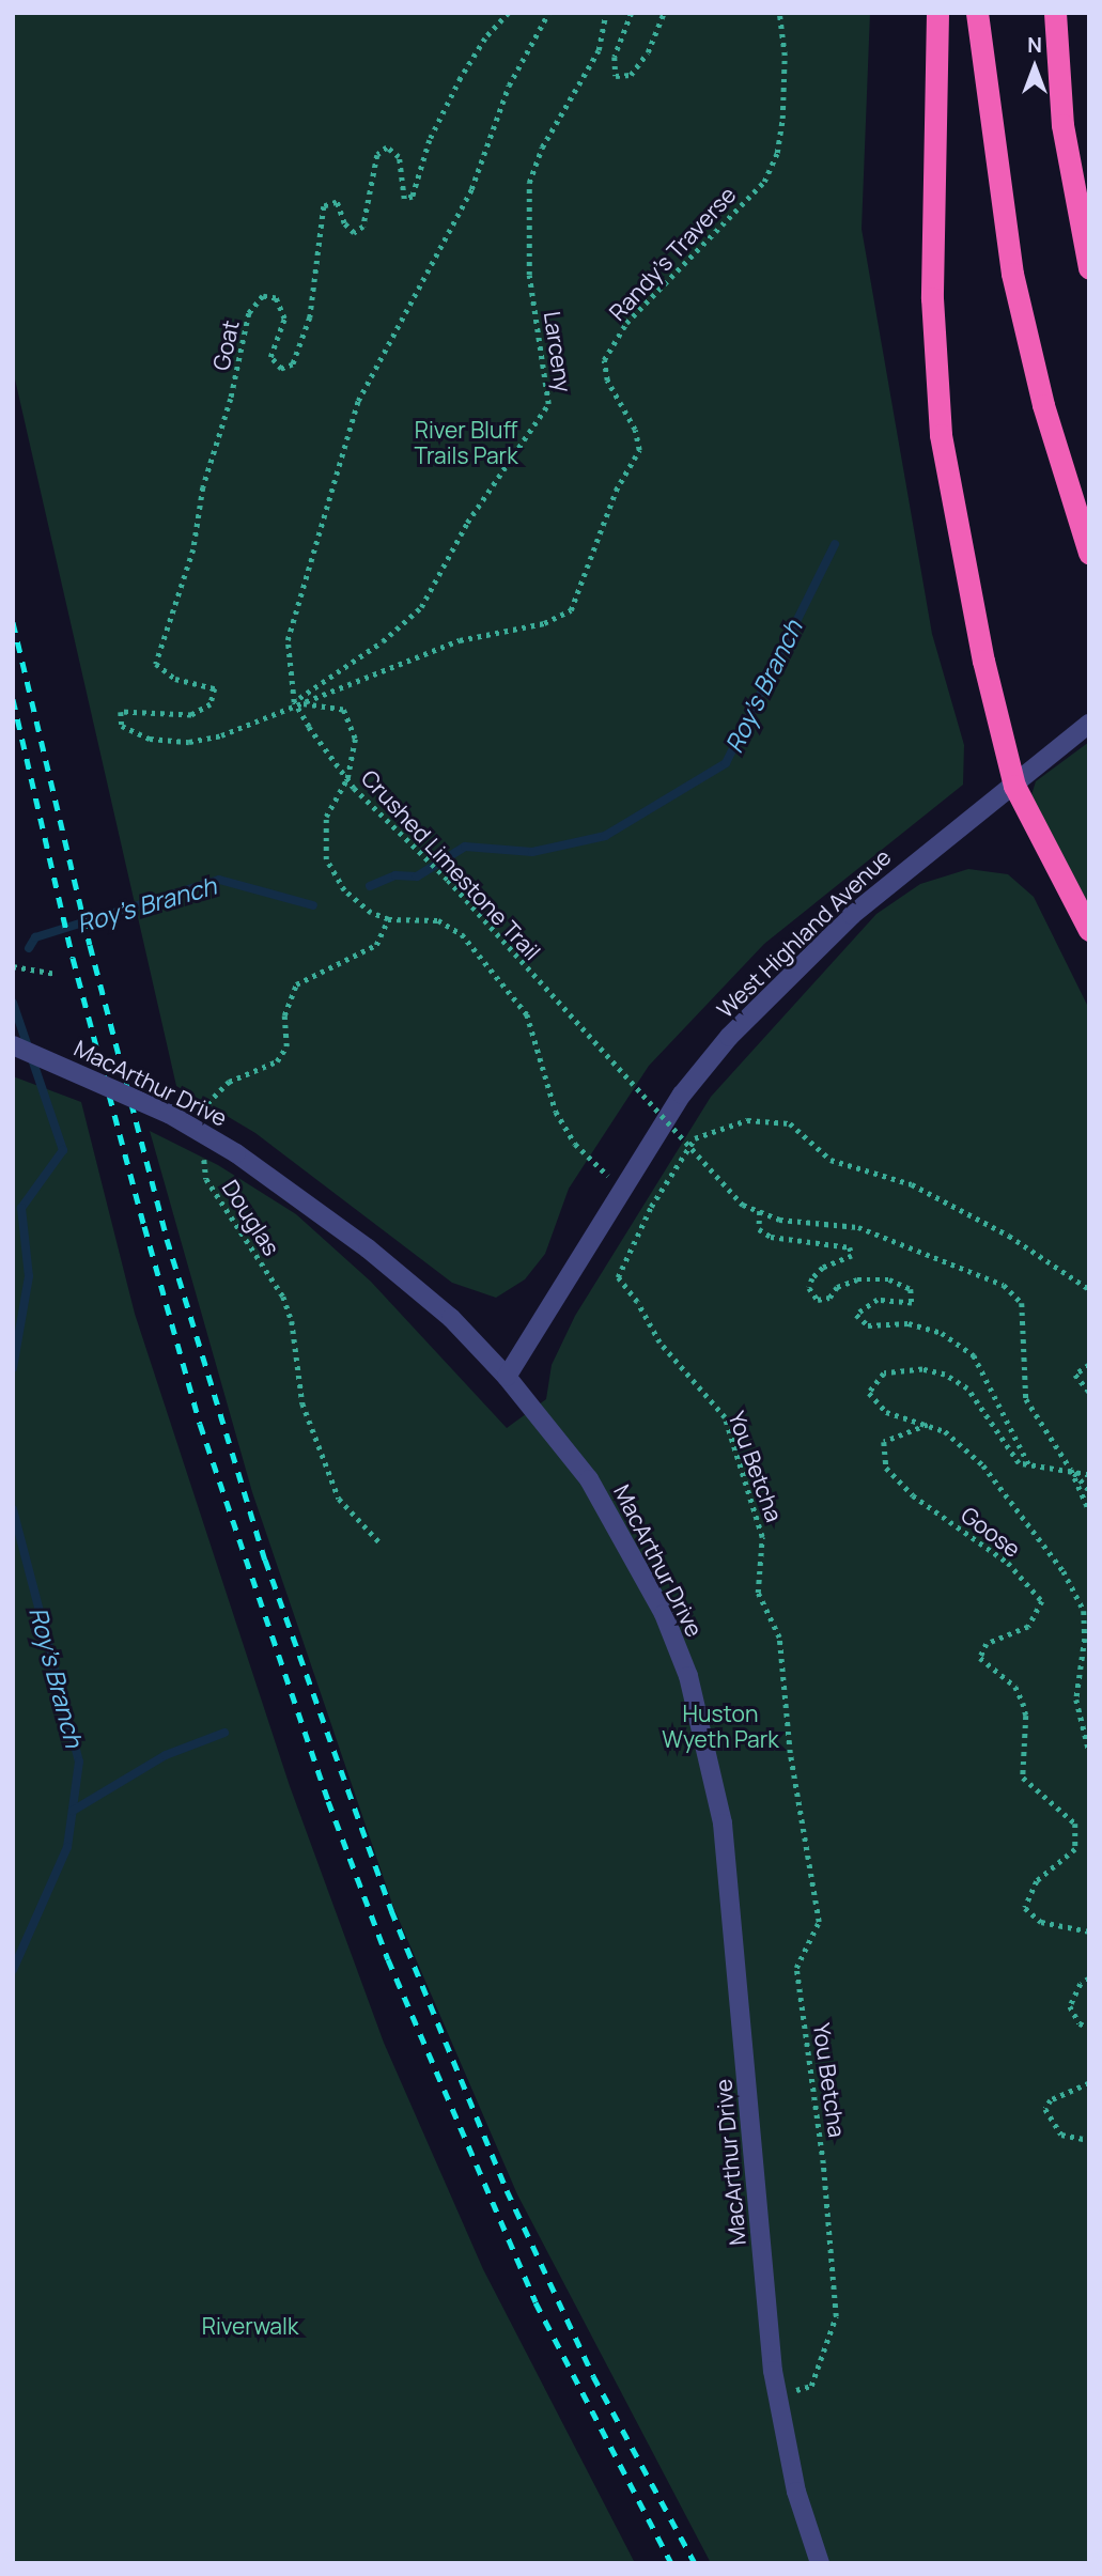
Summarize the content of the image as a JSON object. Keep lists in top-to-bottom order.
{
  "streets": {
    "street": ["West Highland Avenue", "MacArthur Drive"],
    "path": [
      "Randy's Traverse",
      "Goat",
      "Larceny",
      "Crushed Limestone Trail",
      "Douglas",
      "You Betcha",
      "Goose"
    ]
  },
  "crossings": [
    ["Randy's Traverse", "Goat"],
    ["Randy's Traverse", "Larceny"],
    ["Randy's Traverse", "Crushed Limestone Trail"],
    ["Goat", "Larceny"],
    ["Goat", "Crushed Limestone Trail"],
    ["Larceny", "Crushed Limestone Trail"],
    ["West Highland Avenue", "MacArthur Drive"],
    ["MacArthur Drive", "You Betcha"]
  ],
  "water": ["Roy's Branch"],
  "parks": ["River Bluff Trails Park", "Huston Wyeth Park", "Riverwalk"],
  "north": "top"
}
